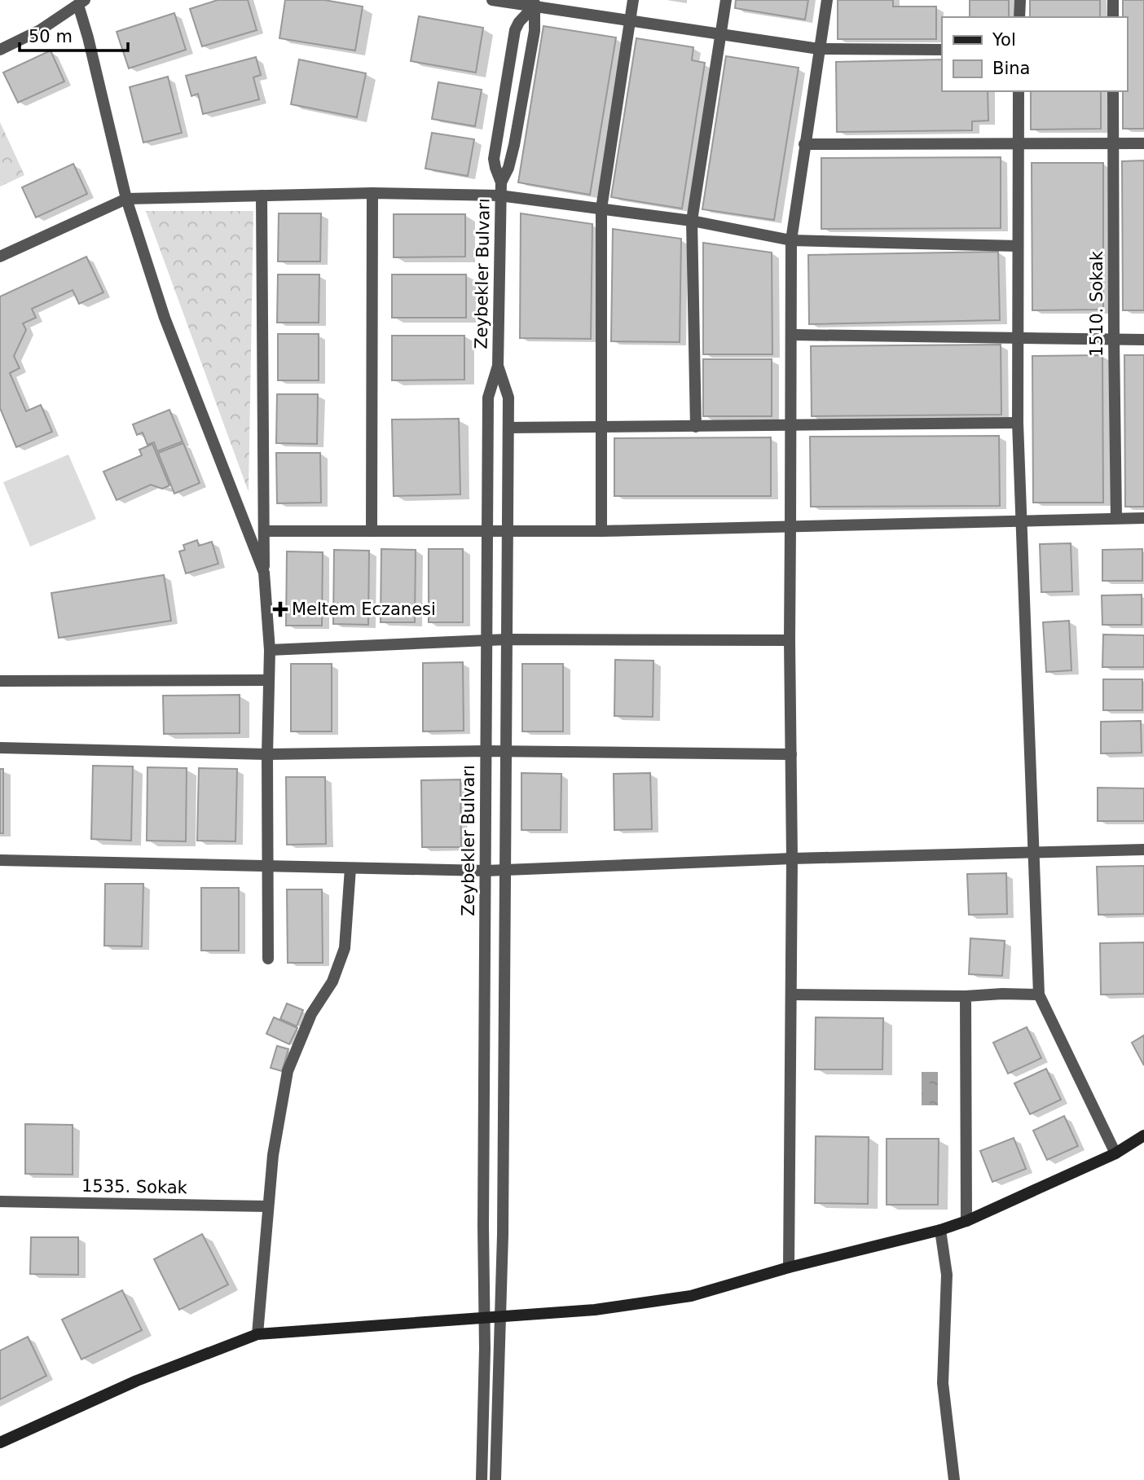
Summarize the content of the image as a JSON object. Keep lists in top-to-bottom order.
{
  "streets": {
    "street": ["Zeybekler Bulvarı", "1510. Sokak", "1535. Sokak"]
  },
  "places": {
    "health": ["Meltem Eczanesi"]
  },
  "legend": ["Yol", "Bina"],
  "scale_bar": "50 m"
}
